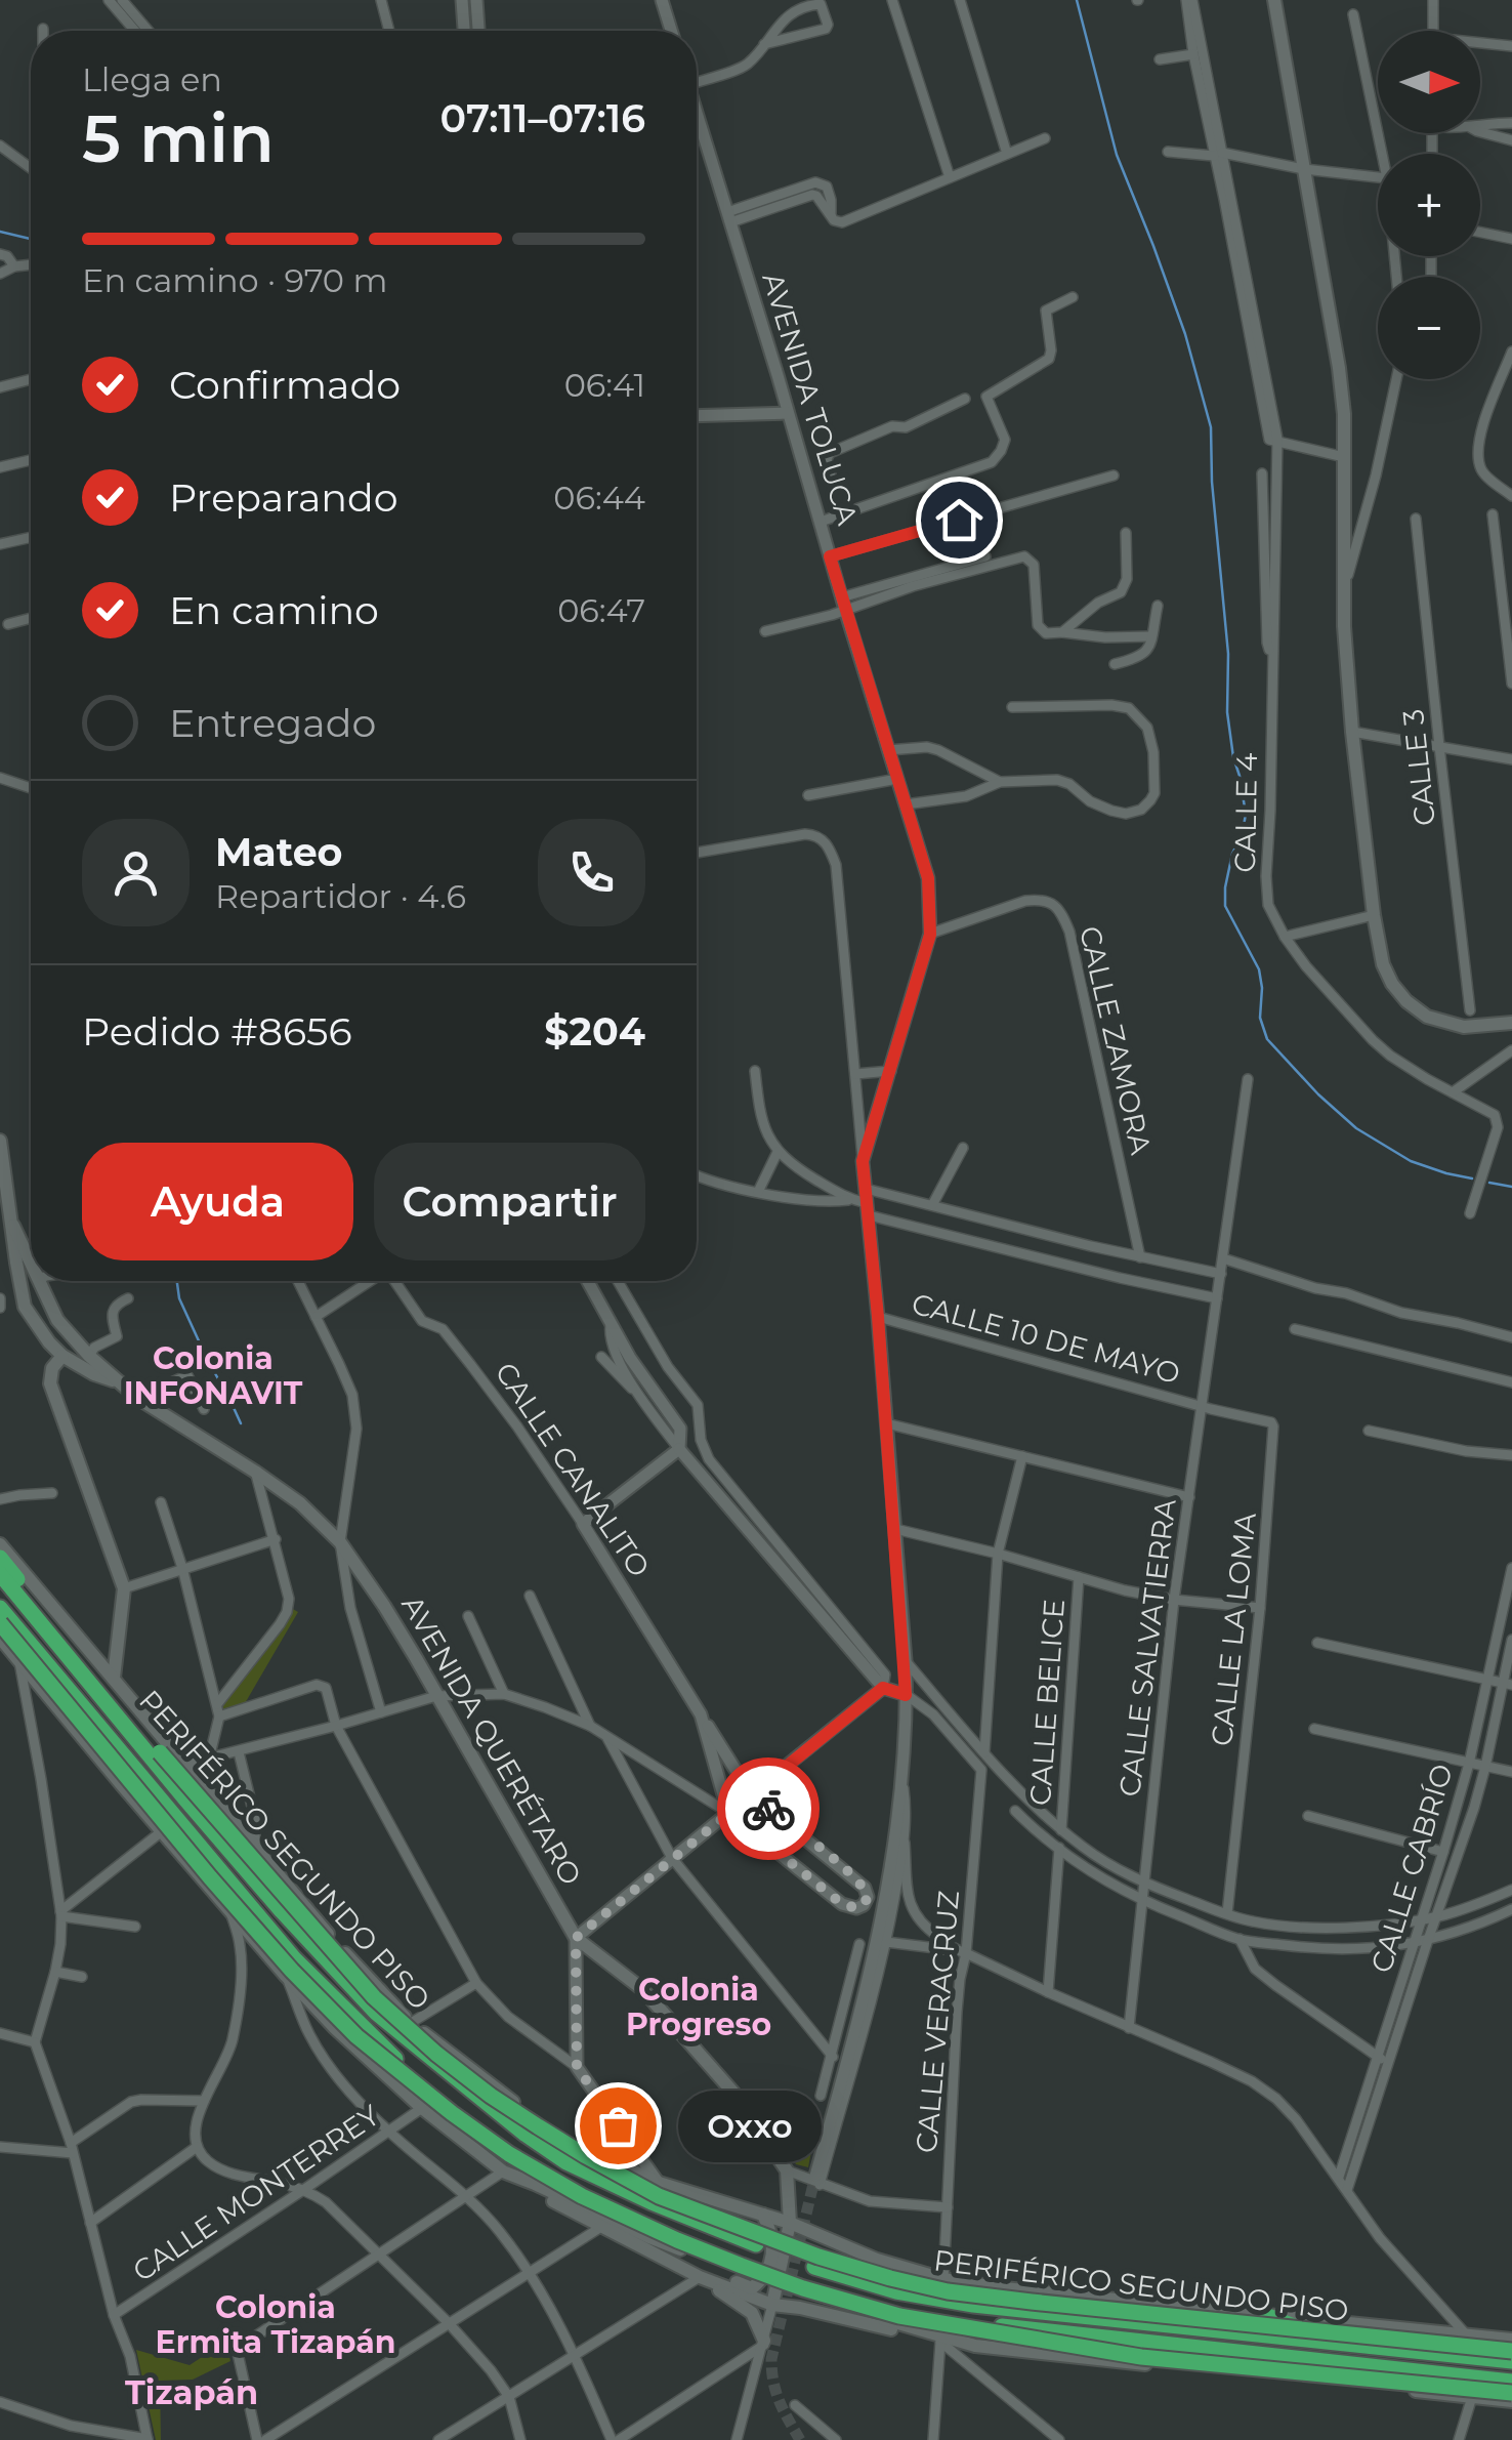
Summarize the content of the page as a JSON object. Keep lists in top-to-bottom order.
{
  "streets": {
    "highway": ["PERIFÉRICO SEGUNDO PISO"],
    "main road": ["AVENIDA QUERÉTARO"],
    "street": [
      "AVENIDA TOLUCA",
      "CALLE 3",
      "CALLE 4",
      "CALLE ZAMORA",
      "CALLE 10 DE MAYO",
      "CALLE CANALITO",
      "CALLE LA LOMA",
      "CALLE SALVATIERRA",
      "CALLE BELICE",
      "CALLE CABRÍO",
      "CALLE VERACRUZ",
      "CALLE MONTERREY"
    ]
  },
  "crossings": [
    ["AVENIDA TOLUCA", "CALLE ZAMORA"],
    ["AVENIDA TOLUCA", "CALLE 10 DE MAYO"],
    ["AVENIDA TOLUCA", "CALLE VERACRUZ"],
    ["CALLE 10 DE MAYO", "CALLE LA LOMA"],
    ["CALLE 10 DE MAYO", "CALLE SALVATIERRA"],
    ["CALLE LA LOMA", "CALLE SALVATIERRA"]
  ],
  "districts": [
    "Colonia INFONAVIT",
    "Colonia Progreso",
    "Colonia Ermita Tizapán",
    "Tizapán"
  ],
  "places": ["Oxxo"],
  "north": "right",
  "page": {
    "map_buttons": ["+", "−"],
    "heading": ["5 min", "Llega en", "07:11–07:16"],
    "panel": [
      "Mateo",
      "Repartidor · 4.6",
      "Pedido #8656",
      "$204"
    ],
    "bar": "En camino · 970 m",
    "list": [
      ["Confirmado", "06:41"],
      ["Preparando", "06:44"],
      ["En camino", "06:47"],
      "Entregado"
    ],
    "buttons": ["Ayuda", "Compartir"],
    "bubble": "Oxxo"
  }
}
